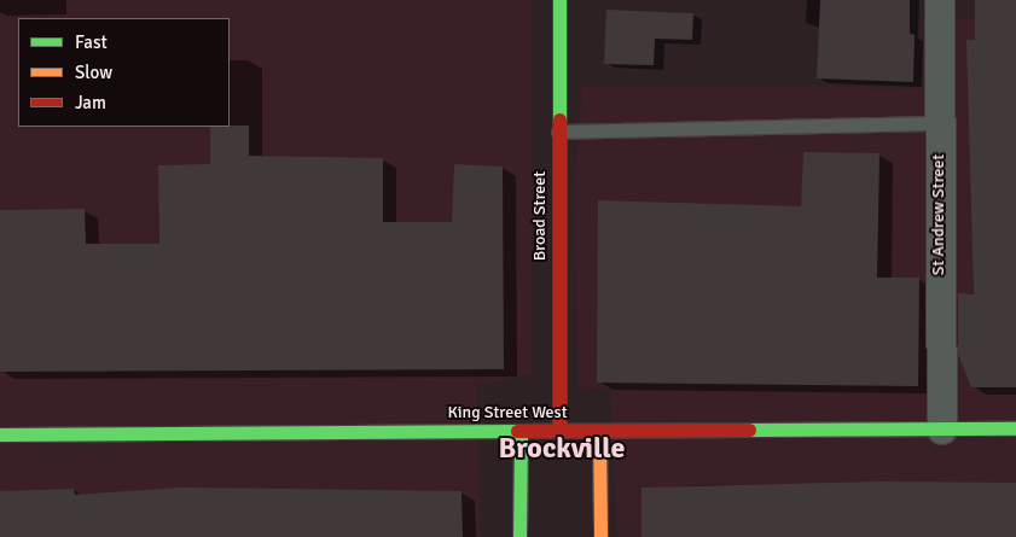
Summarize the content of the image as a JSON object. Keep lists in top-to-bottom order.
{
  "streets": {
    "main road": ["Broad Street", "King Street West"],
    "street": ["St Andrew Street"]
  },
  "crossings": [
    ["St Andrew Street", "King Street West"],
    ["Broad Street", "King Street West"]
  ],
  "districts": ["Brockville"],
  "legend": ["Fast", "Slow", "Jam"]
}
